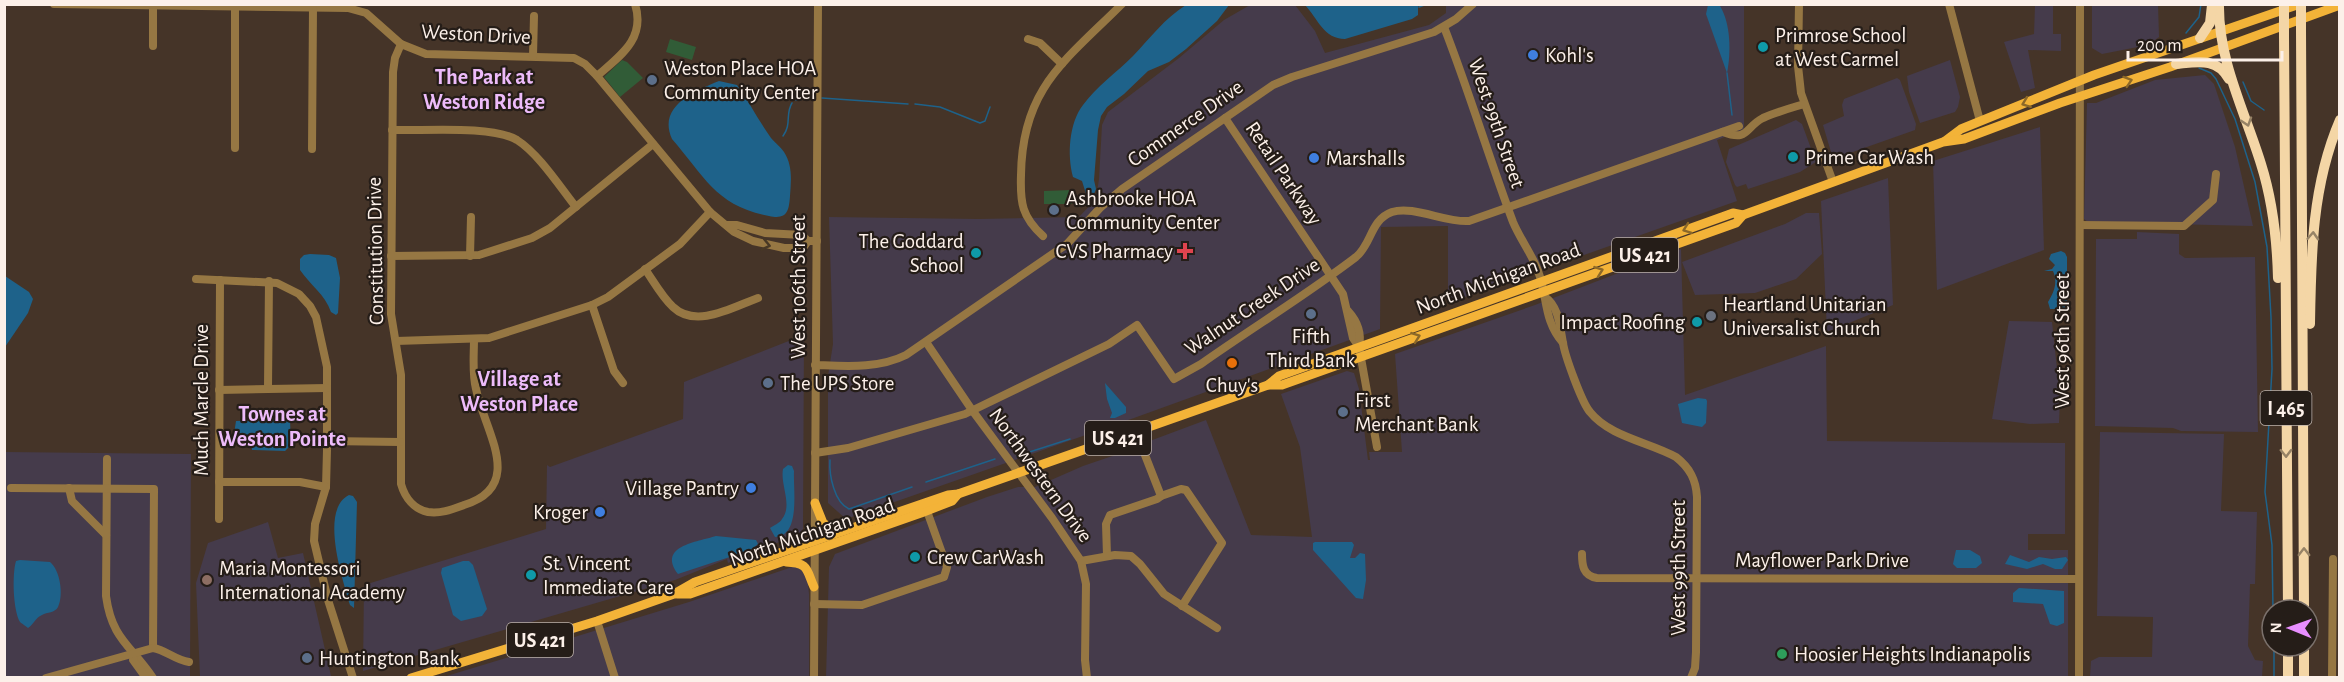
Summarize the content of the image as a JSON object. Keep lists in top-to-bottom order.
{
  "streets": {
    "highway": ["I 465"],
    "main road": ["US 421", "North Michigan Road"],
    "street": [
      "Weston Drive",
      "Commerce Drive",
      "West 99th Street",
      "Retail Parkway",
      "Constitution Drive",
      "West 106th Street",
      "Walnut Creek Drive",
      "West 96th Street",
      "Much Marcle Drive",
      "Northwestern Drive",
      "Mayflower Park Drive"
    ]
  },
  "crossings": [
    ["Weston Drive", "Constitution Drive"],
    ["Weston Drive", "West 106th Street"],
    ["Commerce Drive", "West 99th Street"],
    ["Commerce Drive", "Retail Parkway"],
    ["Commerce Drive", "West 106th Street"],
    ["Commerce Drive", "Northwestern Drive"],
    ["West 99th Street", "North Michigan Road"],
    ["West 99th Street", "Walnut Creek Drive"],
    ["West 99th Street", "Mayflower Park Drive"],
    ["Retail Parkway", "North Michigan Road"],
    ["Retail Parkway", "Walnut Creek Drive"],
    ["US 421", "North Michigan Road"],
    ["US 421", "West 96th Street"],
    ["North Michigan Road", "West 106th Street"],
    ["North Michigan Road", "West 96th Street"],
    ["North Michigan Road", "Northwestern Drive"],
    ["West 106th Street", "Walnut Creek Drive"],
    ["Walnut Creek Drive", "Northwestern Drive"],
    ["West 96th Street", "Mayflower Park Drive"]
  ],
  "districts": ["The Park at Weston Ridge", "Village at Weston Place", "Townes at Weston Pointe"],
  "places": {
    "other": [
      "Primrose School at West Carmel",
      "Kohl's",
      "Weston Place HOA Community Center",
      "Prime Car Wash",
      "Marshalls",
      "Ashbrooke HOA Community Center",
      "The Goddard School",
      "Fifth Third Bank",
      "Heartland Unitarian Universalist Church",
      "Impact Roofing",
      "Chuy's",
      "The UPS Store",
      "First Merchant Bank",
      "Village Pantry",
      "Kroger",
      "Crew CarWash",
      "St. Vincent Immediate Care",
      "Maria Montessori International Academy",
      "Hoosier Heights Indianapolis",
      "Huntington Bank"
    ],
    "health": ["CVS Pharmacy"]
  },
  "scale_bar": "200 m",
  "north": "left"
}
